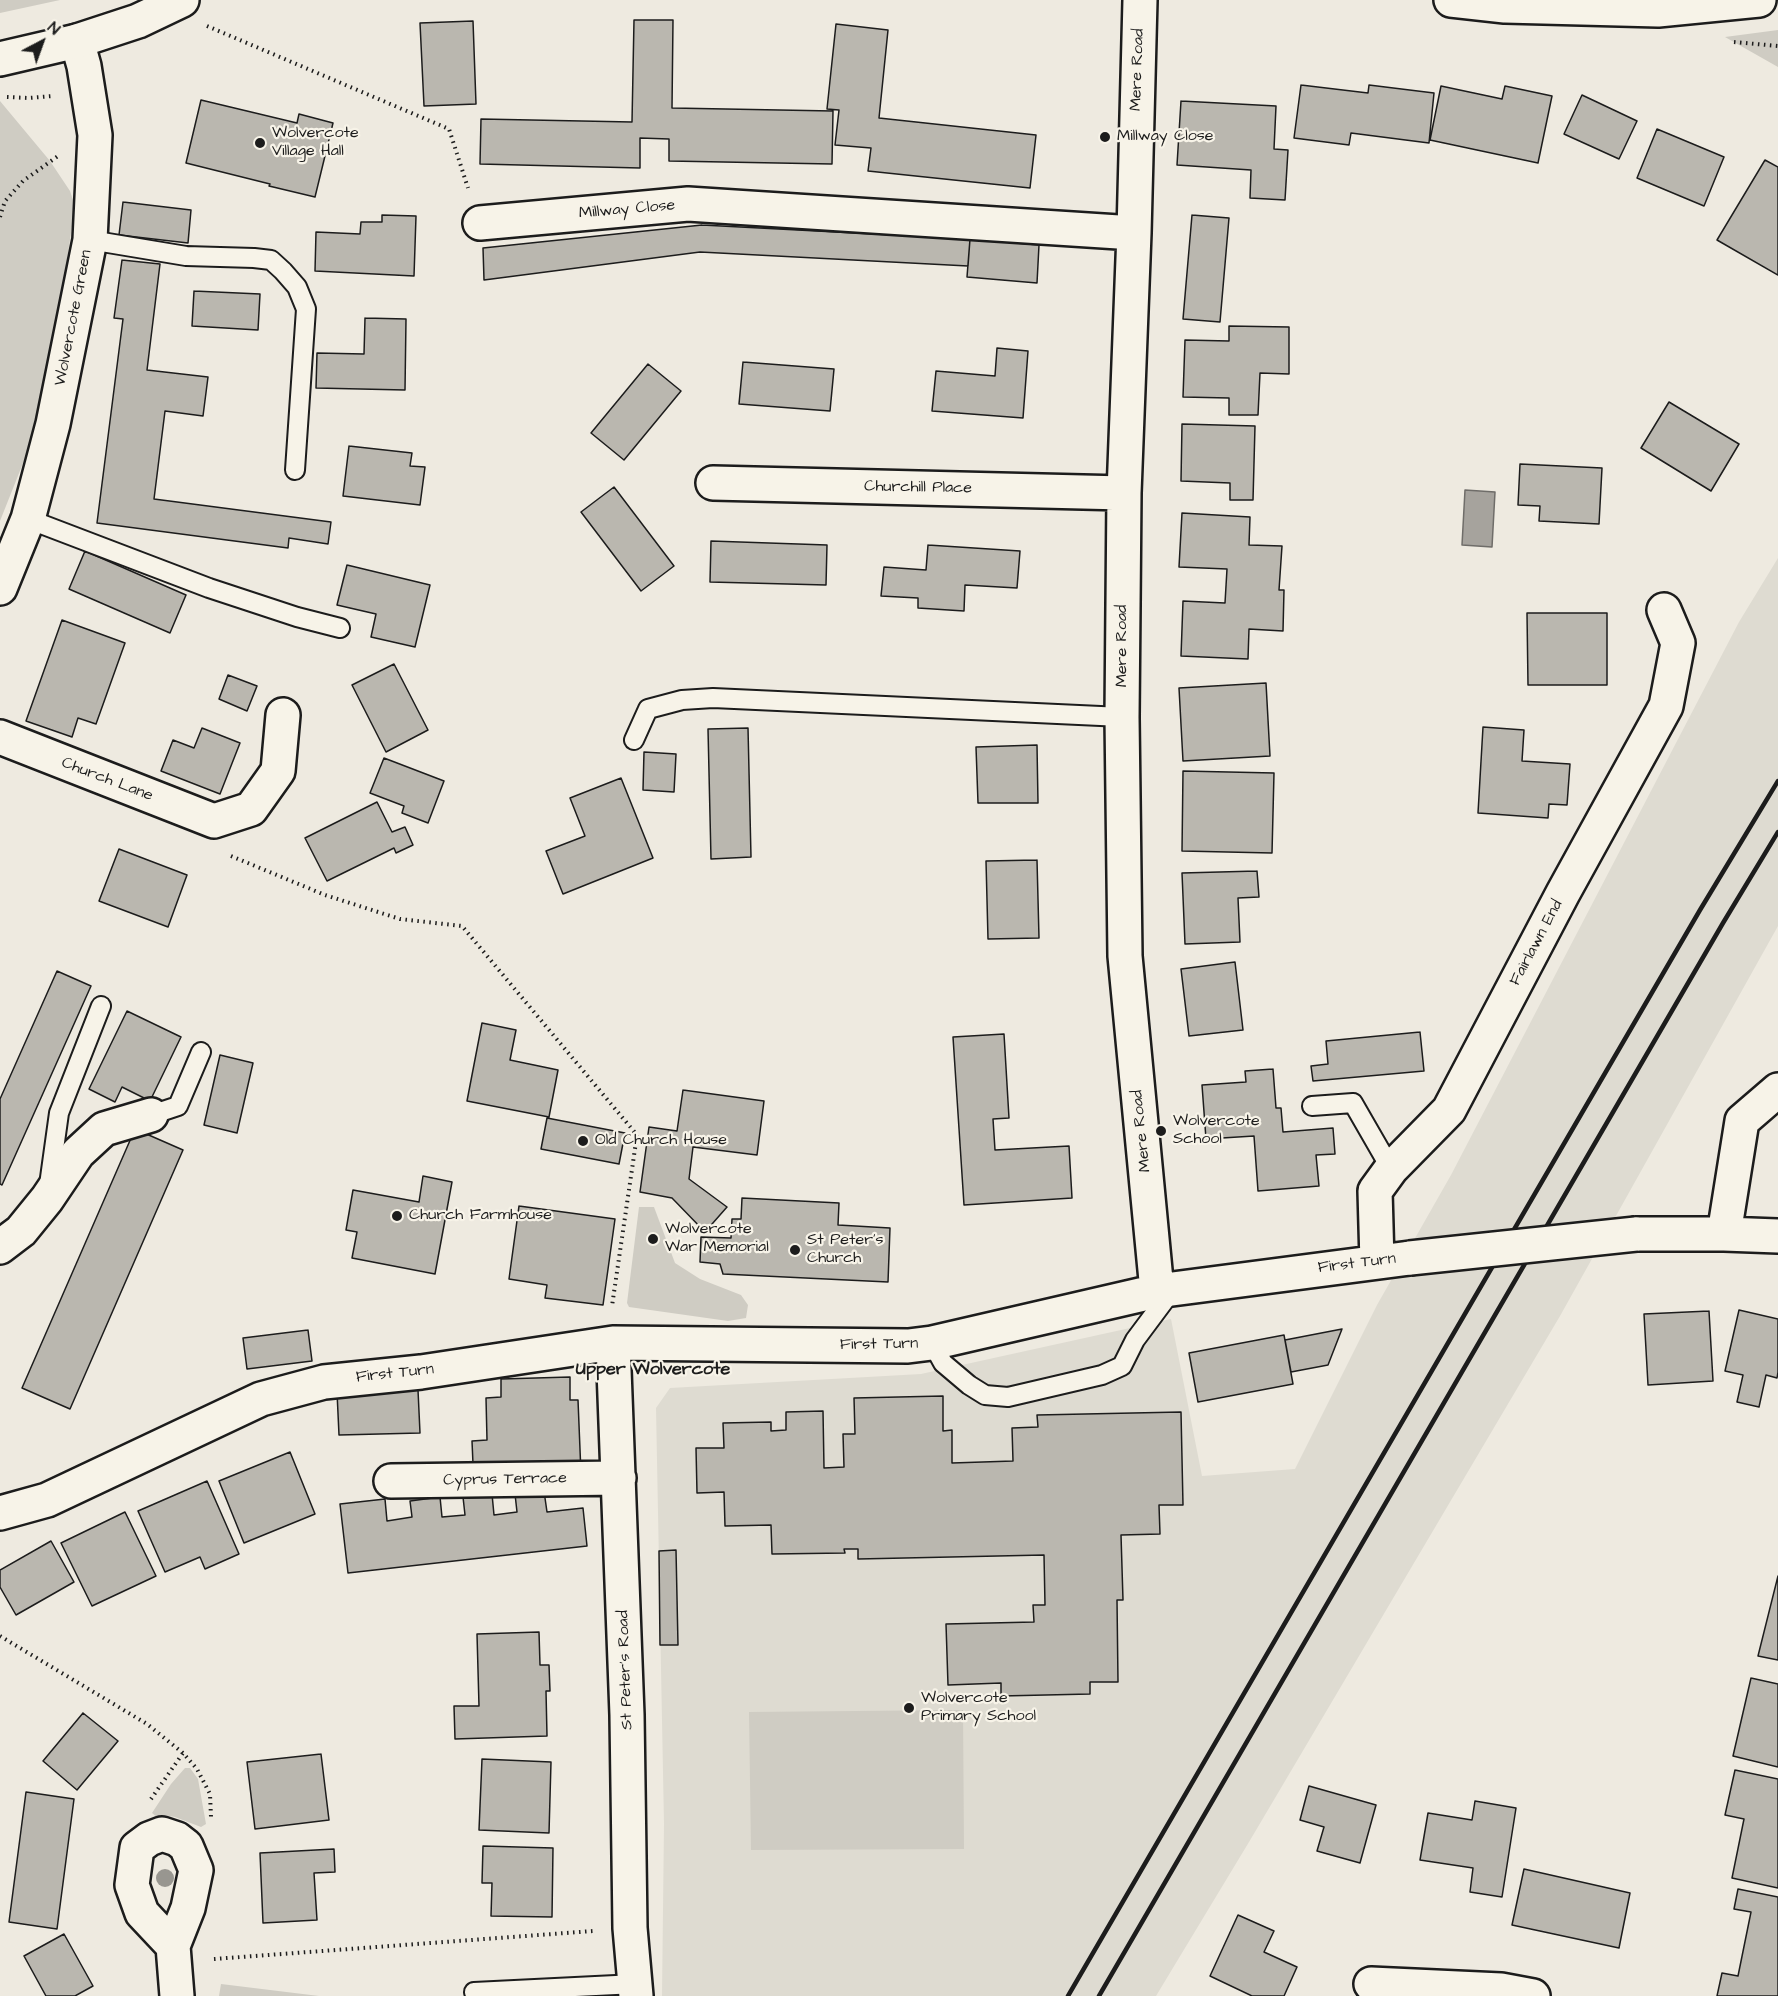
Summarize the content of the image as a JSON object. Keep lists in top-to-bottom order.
{
  "streets": {
    "street": [
      "Mere Road",
      "Millway Close",
      "Wolvercote Green",
      "Churchill Place",
      "Church Lane",
      "Fairlawn End",
      "First Turn",
      "Cyprus Terrace",
      "St Peter's Road"
    ]
  },
  "crossings": [
    ["Mere Road", "Millway Close"],
    ["Mere Road", "Churchill Place"],
    ["Mere Road", "First Turn"],
    ["Fairlawn End", "First Turn"],
    ["First Turn", "St Peter's Road"],
    ["Cyprus Terrace", "St Peter's Road"]
  ],
  "districts": ["Upper Wolvercote"],
  "places": [
    "Millway Close",
    "Wolvercote Village Hall",
    "Wolvercote School",
    "Old Church House",
    "Church Farmhouse",
    "Wolvercote War Memorial",
    "St Peter's Church",
    "Wolvercote Primary School"
  ],
  "north": "top right"
}
